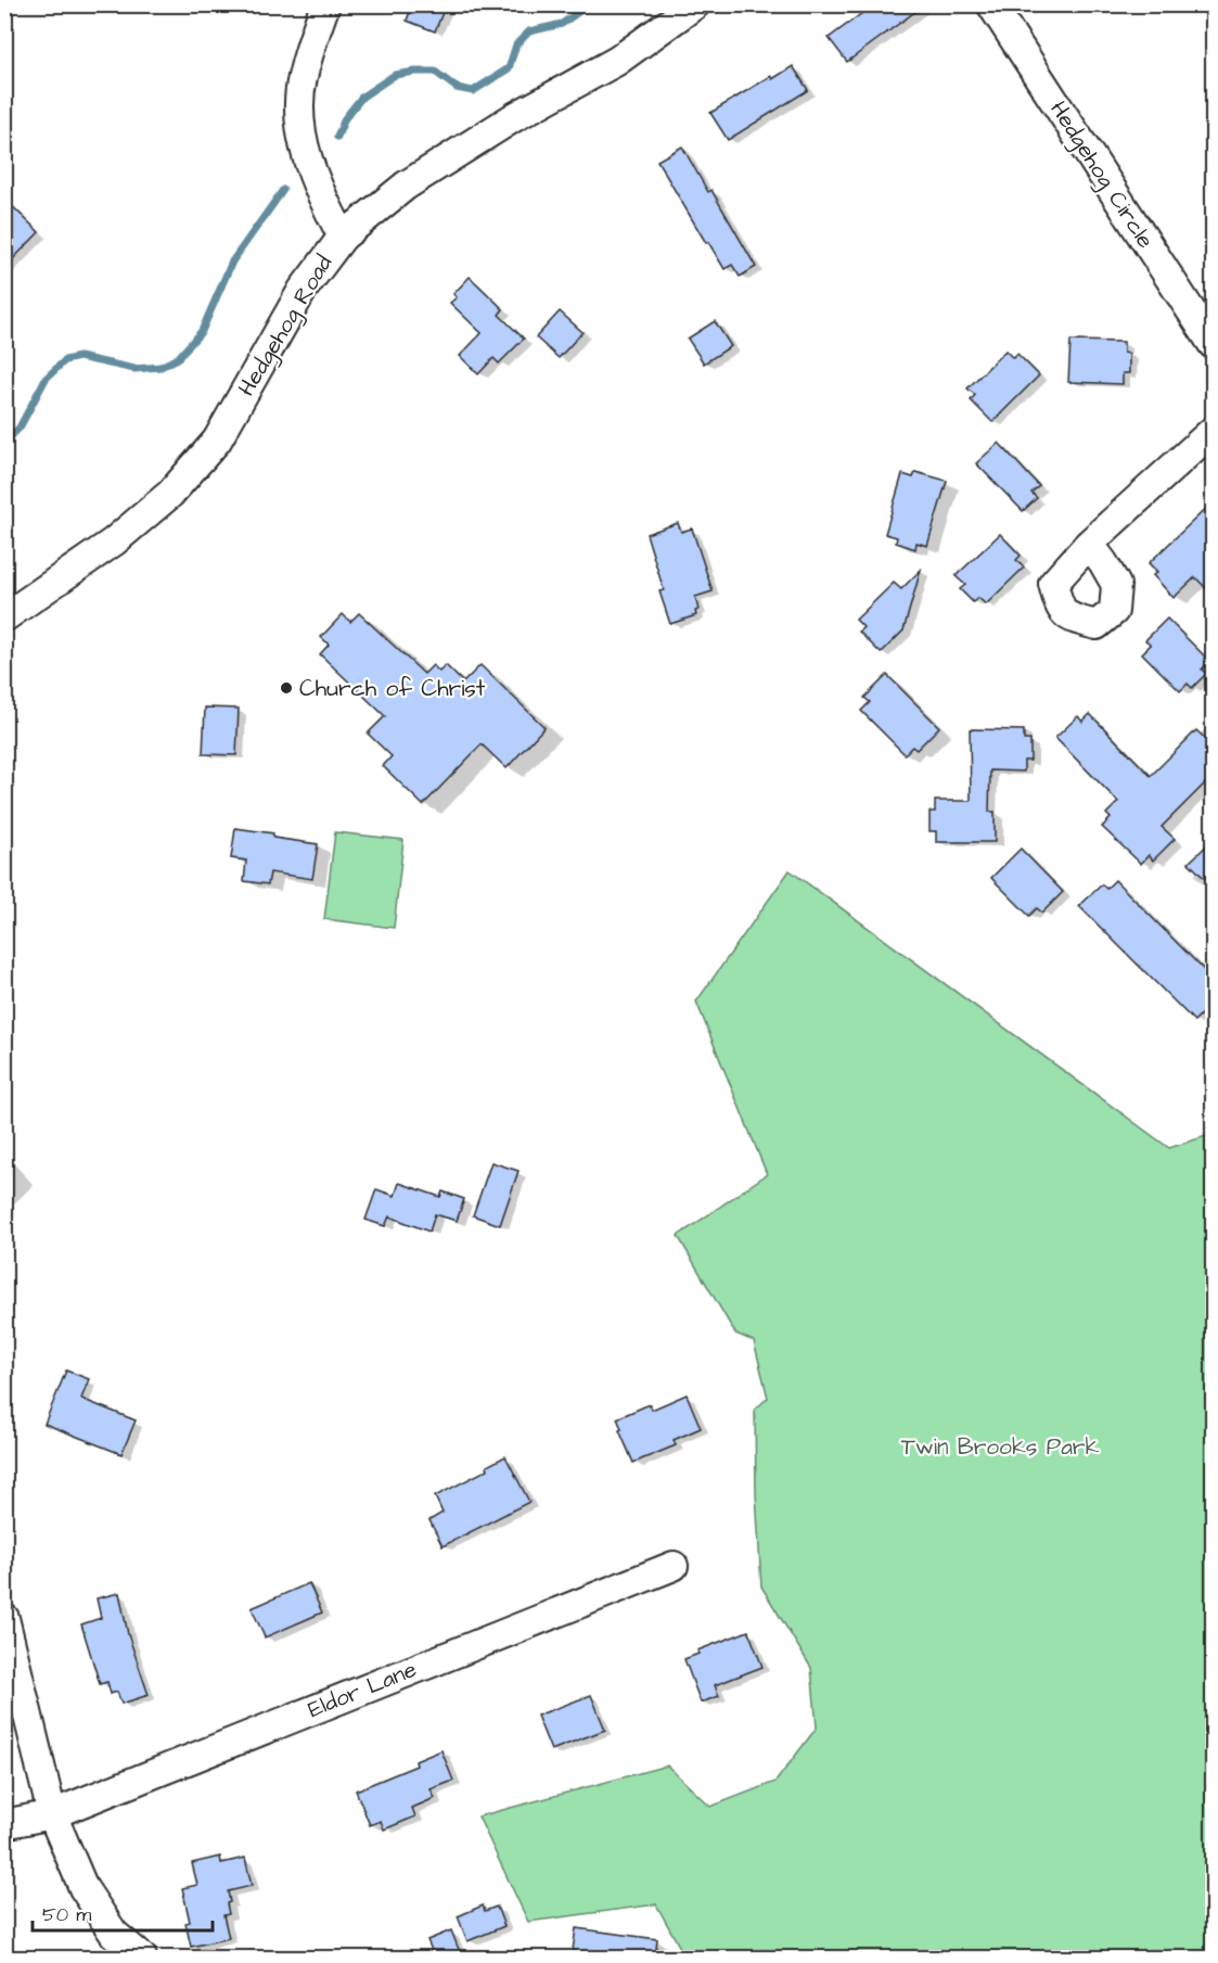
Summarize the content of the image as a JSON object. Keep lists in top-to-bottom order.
{
  "streets": {
    "street": ["Hedgehog Circle", "Hedgehog Road", "Eldor Lane"]
  },
  "parks": ["Twin Brooks Park"],
  "places": ["Church of Christ"],
  "scale_bar": "50 m"
}
